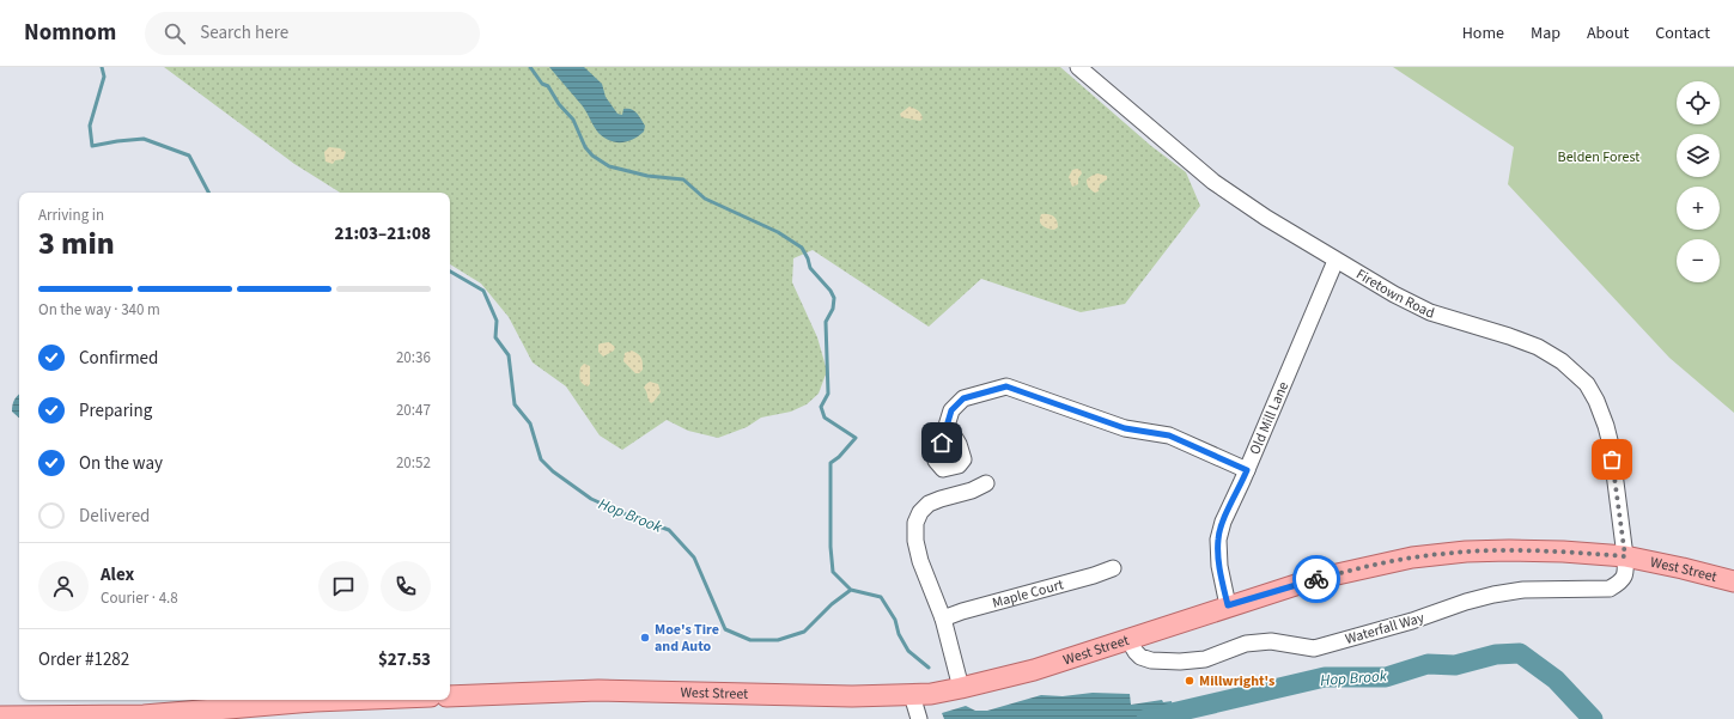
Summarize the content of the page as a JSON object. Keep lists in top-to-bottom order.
{
  "streets": {
    "main road": ["West Street"],
    "street": [
      "Firetown Road",
      "Old Mill Lane",
      "Maple Court",
      "Waterfall Way"
    ]
  },
  "crossings": [
    ["Firetown Road", "Old Mill Lane"],
    ["Firetown Road", "West Street"],
    ["Firetown Road", "Waterfall Way"],
    ["Old Mill Lane", "West Street"],
    ["West Street", "Waterfall Way"]
  ],
  "water": ["Hop Brook"],
  "parks": ["Belden Forest"],
  "places": ["Moe's Tire and Auto", "Millwright's"],
  "page": {
    "header": "Nomnom",
    "search": "Search here",
    "nav": [
      "Home",
      "Map",
      "About",
      "Contact"
    ],
    "map_buttons": ["+", "−"],
    "heading": ["3 min", "Arriving in", "21:03–21:08"],
    "panel": [
      "Alex",
      "Courier · 4.8",
      "Order #1282",
      "$27.53"
    ],
    "bar": "On the way · 340 m",
    "list": [
      ["Confirmed", "20:36"],
      ["Preparing", "20:47"],
      ["On the way", "20:52"],
      "Delivered"
    ]
  }
}
